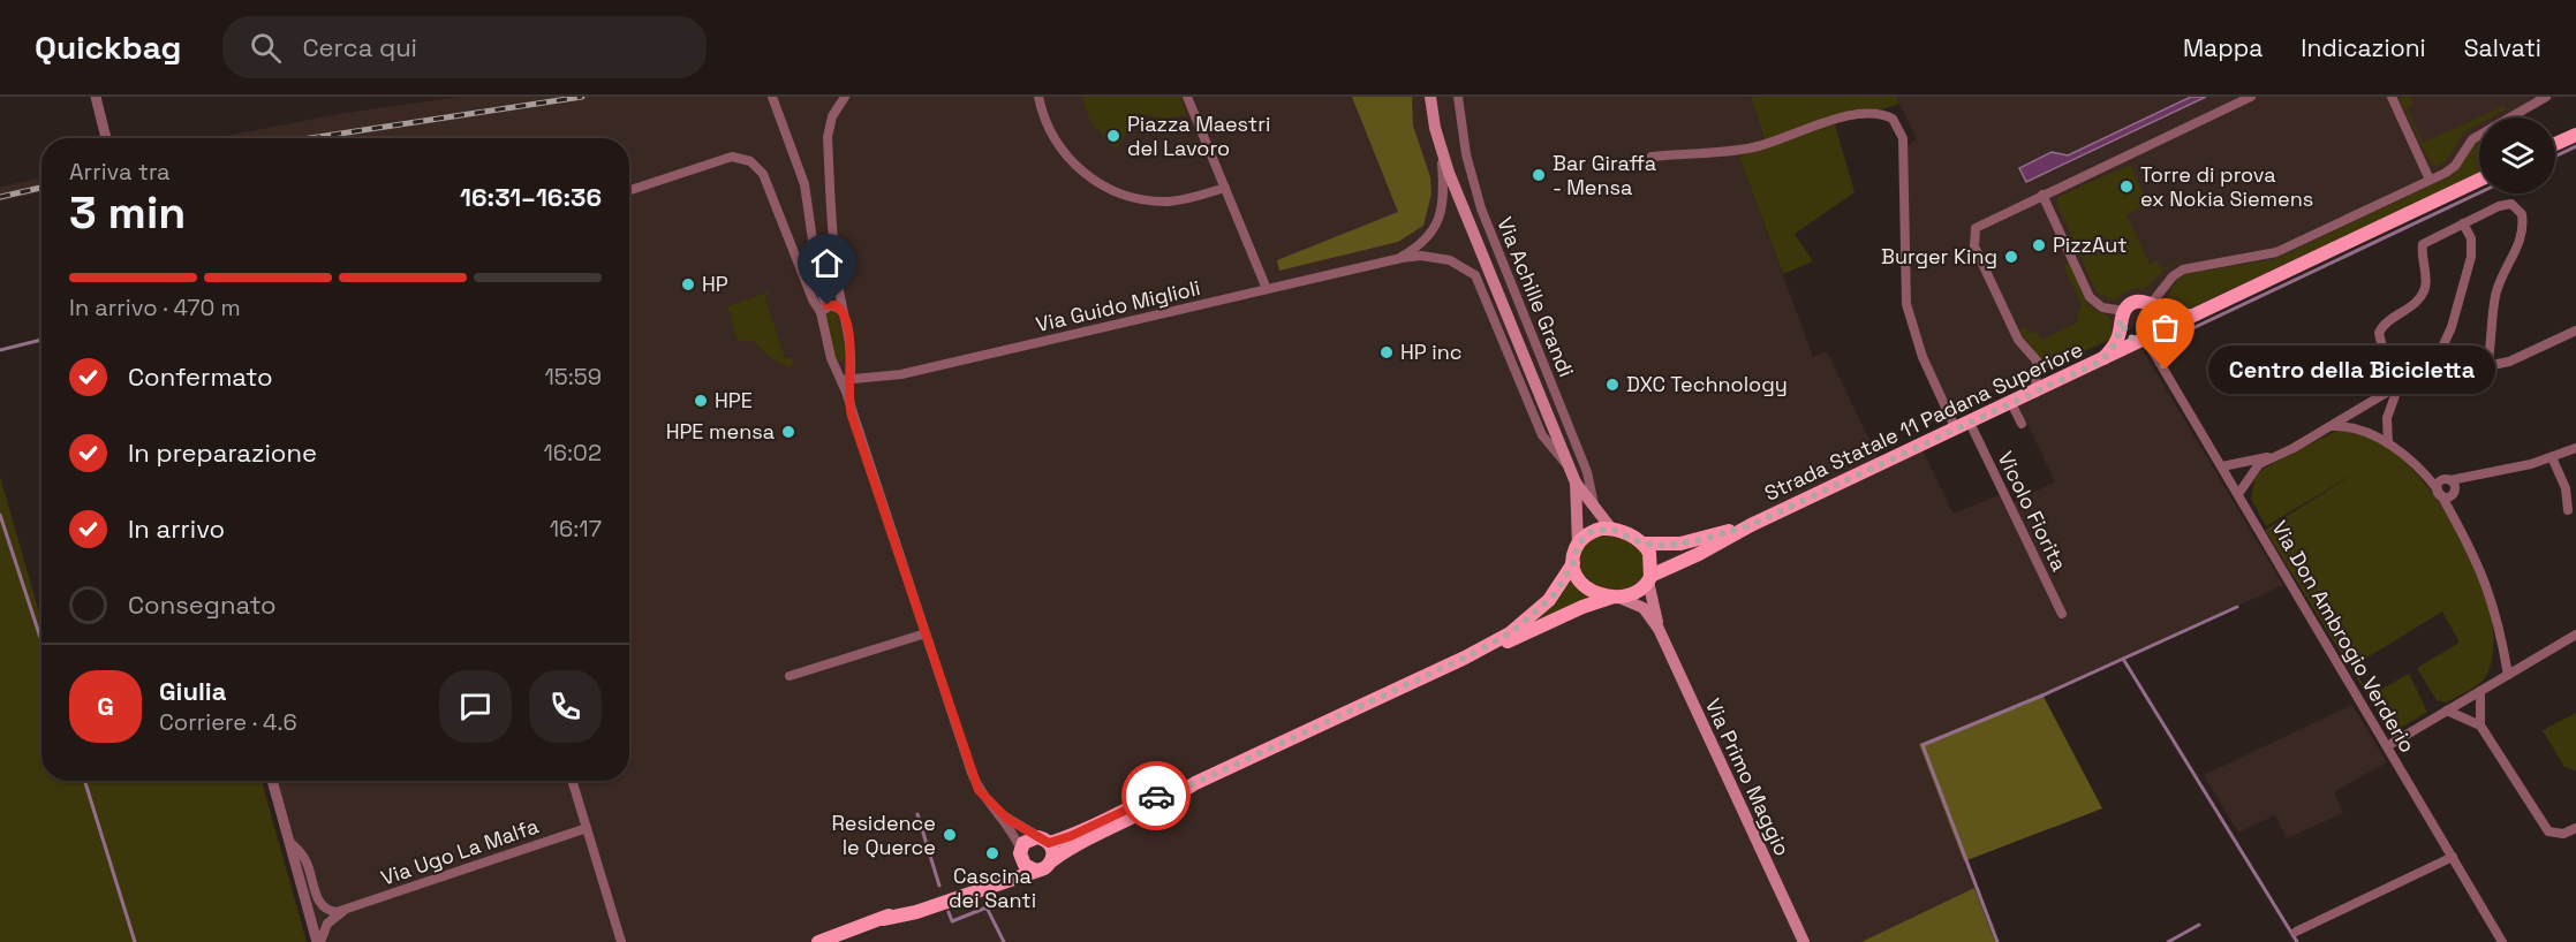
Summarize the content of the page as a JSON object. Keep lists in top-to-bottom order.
{
  "streets": {
    "main road": ["Strada Statale 11 Padana Superiore", "Via Primo Maggio"],
    "street": [
      "Via Achille Grandi",
      "Via Guido Miglioli",
      "Vicolo Fiorita",
      "Via Don Ambrogio Verderio",
      "Via Ugo La Malfa"
    ]
  },
  "crossings": [
    ["Strada Statale 11 Padana Superiore", "Vicolo Fiorita"],
    ["Strada Statale 11 Padana Superiore", "Via Don Ambrogio Verderio"],
    ["Strada Statale 11 Padana Superiore", "Via Primo Maggio"]
  ],
  "places": [
    "Piazza Maestri del Lavoro",
    "Bar Giraffa - Mensa",
    "Torre di prova ex Nokia Siemens",
    "PizzAut",
    "Burger King",
    "HP",
    "HP inc",
    "Centro della Bicicletta",
    "DXC Technology",
    "HPE",
    "HPE mensa",
    "Residence le Querce",
    "Cascina dei Santi"
  ],
  "page": {
    "header": "Quickbag",
    "search": "Cerca qui",
    "nav": ["Mappa", "Indicazioni", "Salvati"],
    "heading": ["3 min", "Arriva tra", "16:31–16:36"],
    "panel": ["Giulia", "Corriere · 4.6"],
    "bar": "In arrivo · 470 m",
    "list": [
      ["Confermato", "15:59"],
      ["In preparazione", "16:02"],
      ["In arrivo", "16:17"],
      "Consegnato"
    ],
    "bubble": "Centro della Bicicletta",
    "round": "G"
  }
}
